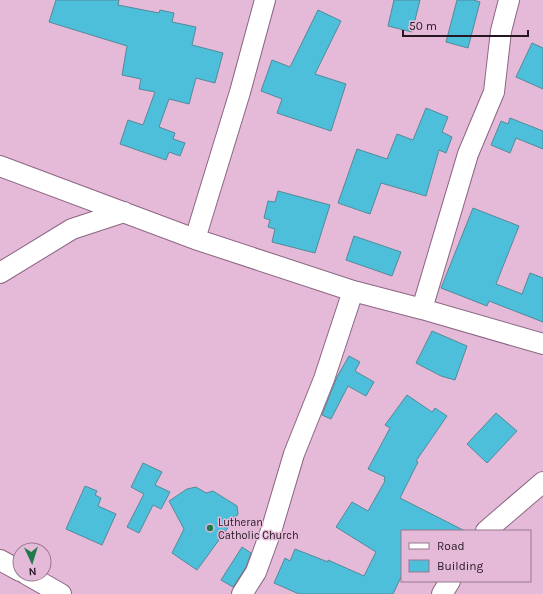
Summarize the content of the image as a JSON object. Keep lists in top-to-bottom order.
{
  "places": ["Lutheran Catholic Church"],
  "legend": ["Road", "Building"],
  "scale_bar": "50 m",
  "north": "bottom"
}
